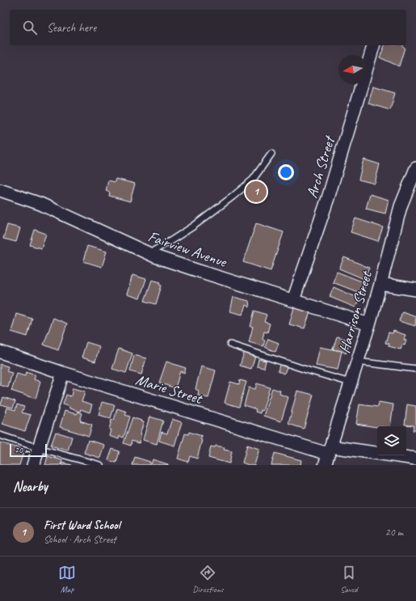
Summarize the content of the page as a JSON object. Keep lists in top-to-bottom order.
{
  "streets": {
    "street": [
      "Arch Street",
      "Fairview Avenue",
      "Harrison Street",
      "Marie Street"
    ]
  },
  "crossings": [
    ["Arch Street", "Fairview Avenue"],
    ["Fairview Avenue", "Harrison Street"],
    ["Harrison Street", "Marie Street"]
  ],
  "scale_bar": "20 m",
  "north": "left",
  "page": {
    "search": "Search here",
    "pins": "1",
    "scale": "20 m",
    "heading": "Nearby",
    "list": [
      {
        "mark": "1",
        "name": "First Ward School",
        "note": "School · Arch Street",
        "value": "20 m"
      }
    ],
    "nav": ["Map", "Directions", "Saved"]
  }
}
